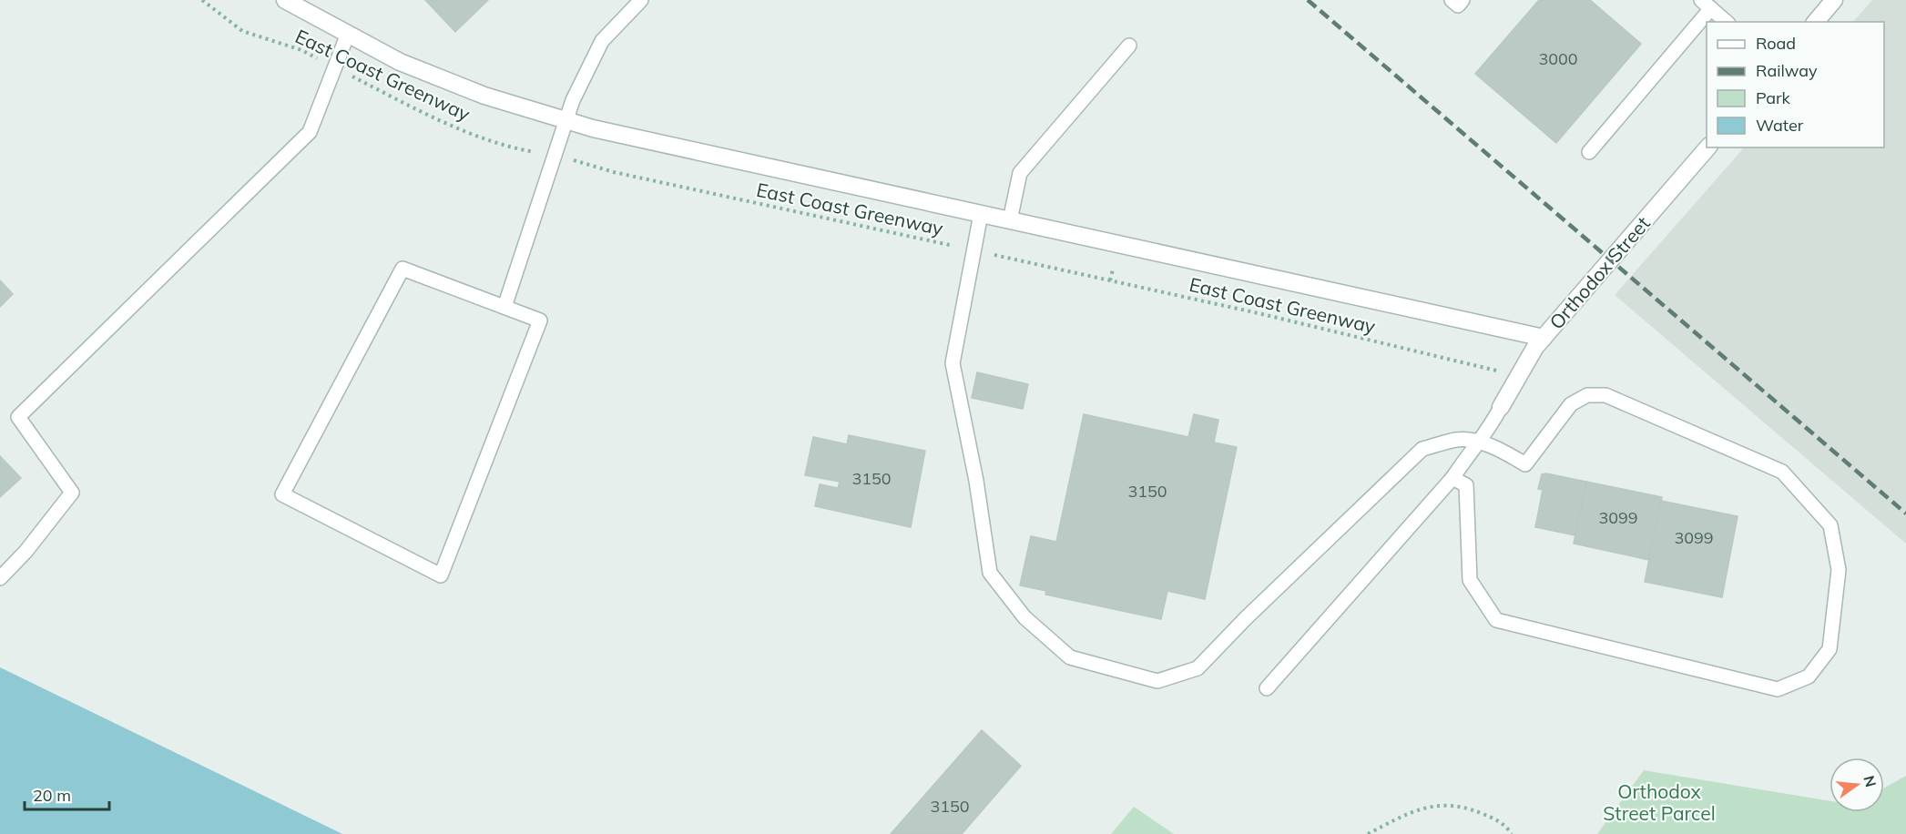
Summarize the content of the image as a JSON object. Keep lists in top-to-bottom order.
{
  "streets": {
    "street": ["Orthodox Street"],
    "path": ["East Coast Greenway"]
  },
  "crossings": [
    ["East Coast Greenway", "Orthodox Street"]
  ],
  "parks": ["Orthodox Street Parcel"],
  "house_numbers": [
    "3000",
    "3150",
    "3150",
    "3099",
    "3099",
    "3150"
  ],
  "legend": [
    "Road",
    "Railway",
    "Park",
    "Water"
  ],
  "scale_bar": "20 m",
  "north": "right"
}
